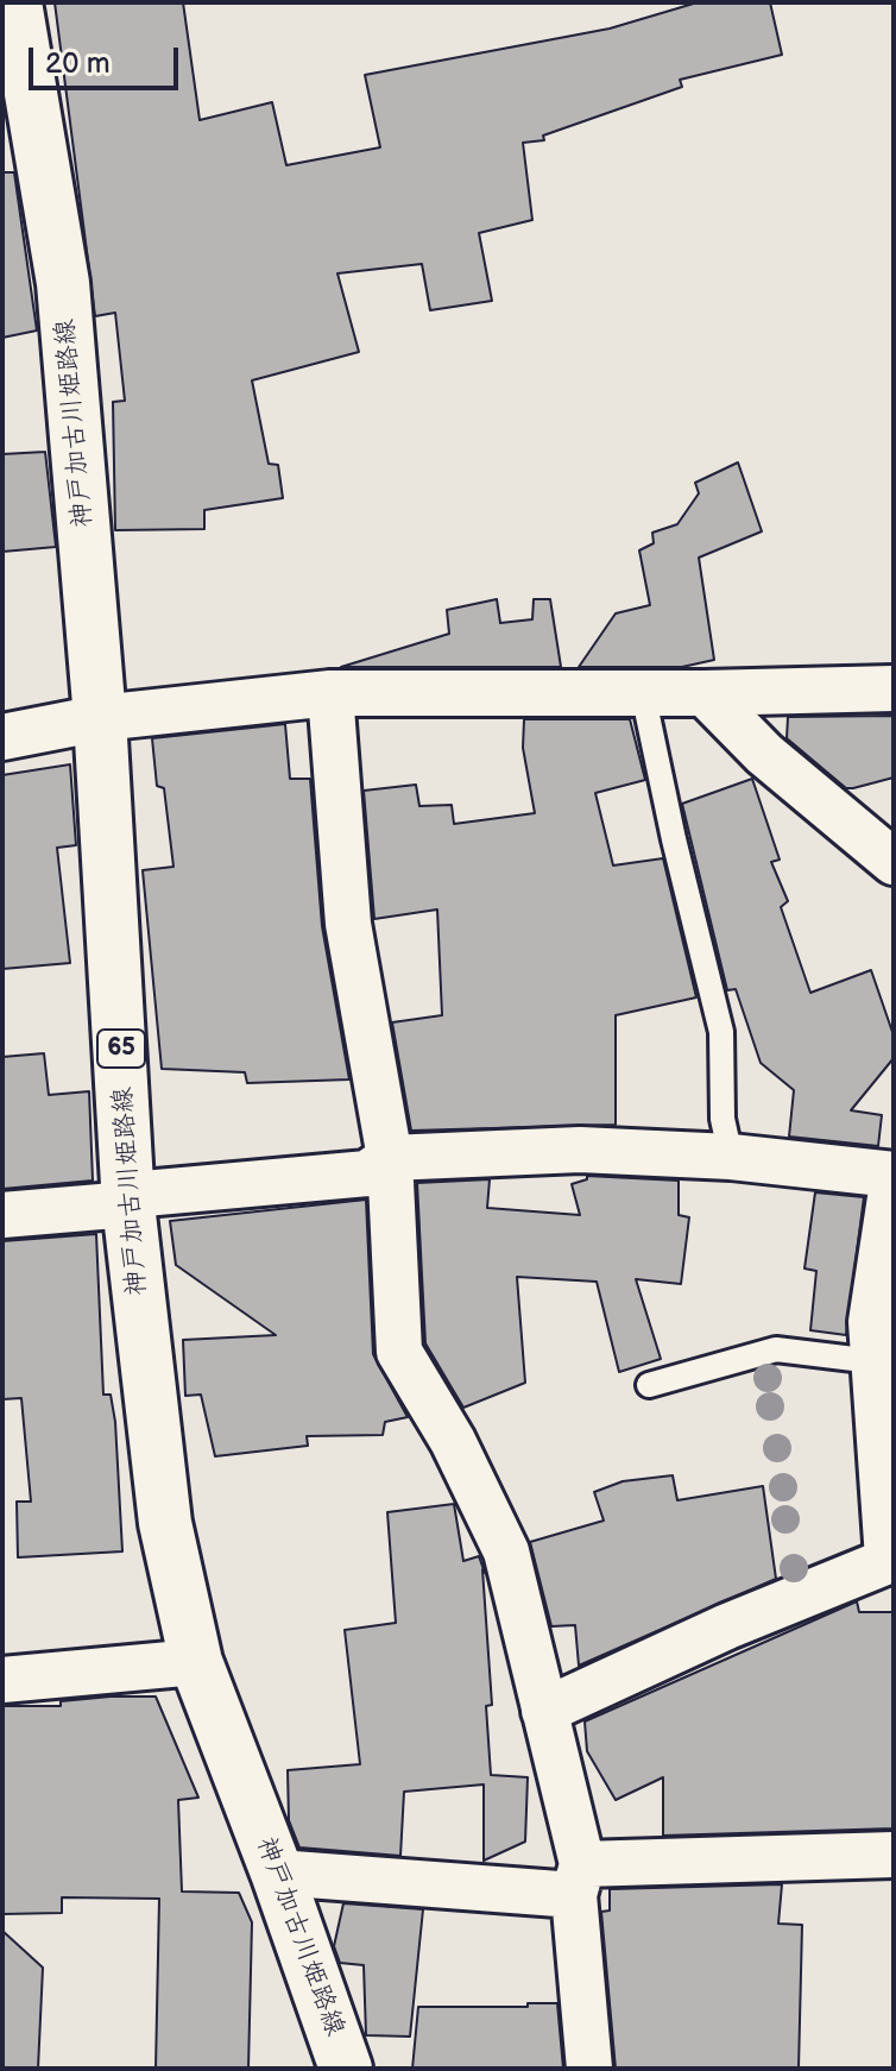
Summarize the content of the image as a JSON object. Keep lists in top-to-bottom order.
{
  "streets": {
    "main road": ["神戸加古川姫路線", "65"]
  },
  "scale_bar": "20 m"
}
